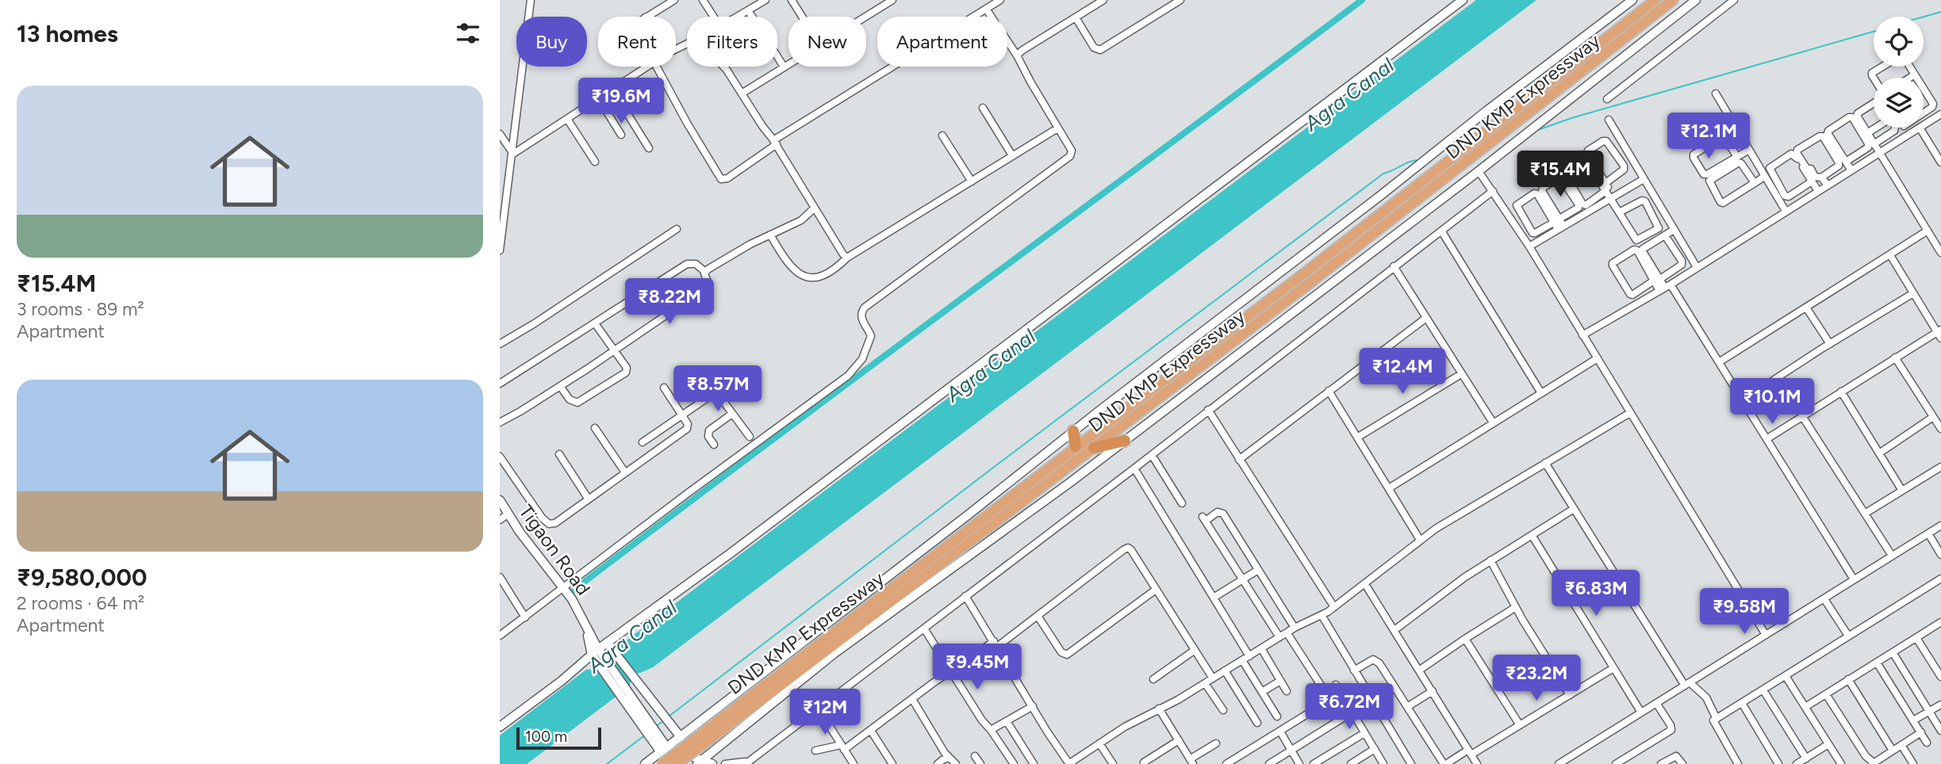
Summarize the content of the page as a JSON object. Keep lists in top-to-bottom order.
{
  "streets": {
    "highway": ["DND KMP Expressway"],
    "street": ["Tigaon Road"]
  },
  "water": ["Agra Canal"],
  "scale_bar": "100 m",
  "page": {
    "heading": "13 homes",
    "chip": [
      "Buy",
      "Rent",
      "Filters",
      "New",
      "Apartment"
    ],
    "list": [
      {
        "name": "₹15.4M",
        "note": "3 rooms · 89 m² · Apartment"
      },
      {
        "name": "₹9,580,000",
        "note": "2 rooms · 64 m² · Apartment"
      }
    ],
    "price": [
      "₹19.6M",
      "₹12.1M",
      "₹15.4M",
      "₹8.22M",
      "₹12.4M",
      "₹8.57M",
      "₹10.1M",
      "₹6.83M",
      "₹9.58M",
      "₹9.45M",
      "₹23.2M",
      "₹6.72M",
      "₹12M"
    ],
    "scale": "100 m"
  }
}
